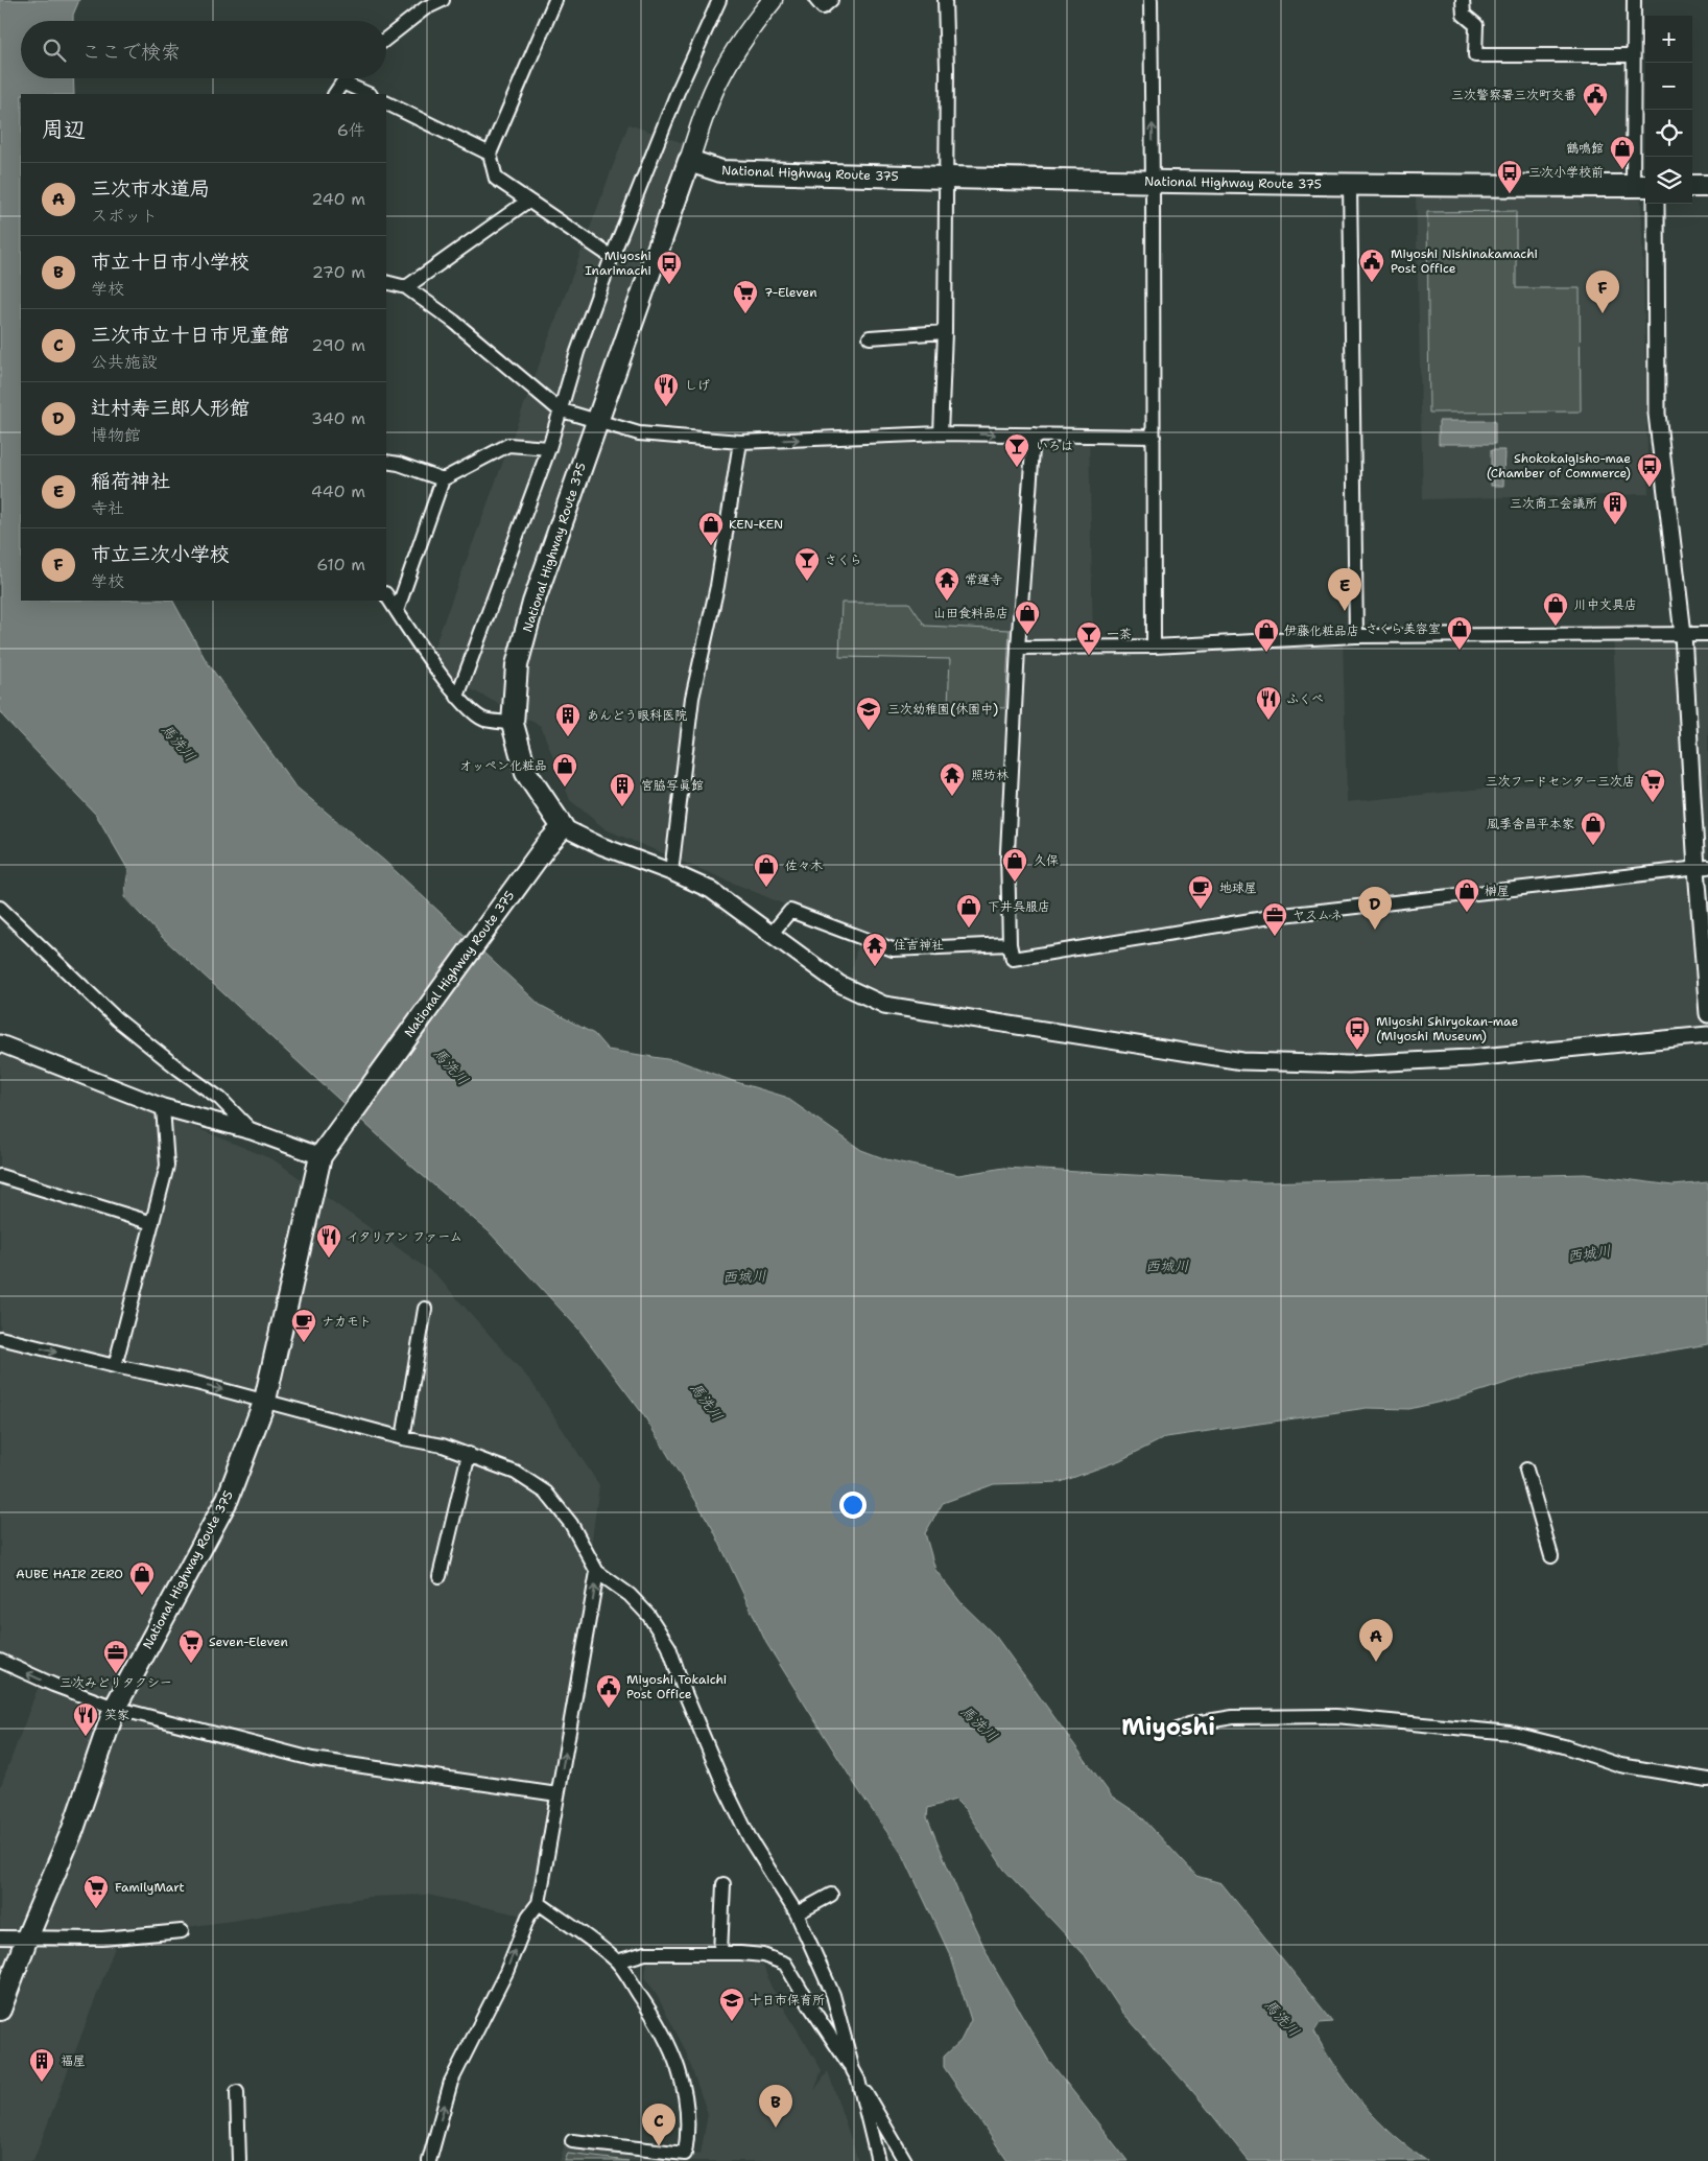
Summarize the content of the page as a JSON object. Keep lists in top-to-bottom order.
{
  "streets": {
    "highway": ["National Highway Route 375"]
  },
  "districts": ["Miyoshi"],
  "water": ["馬洗川", "西城川"],
  "places": {
    "public building": ["三次警察署三次町交番", "Miyoshi Nishinakamachi Post Office", "Miyoshi Tokaichi Post Office"],
    "shop": [
      "鶴鳴館",
      "KEN-KEN",
      "川中文具店",
      "山田食料品店",
      "さくら美容室",
      "伊藤化粧品店",
      "オッペン化粧品",
      "風季舎昌平本家",
      "久保",
      "佐々木",
      "榊屋",
      "下井呉服店",
      "AUBE HAIR ZERO"
    ],
    "bus stop": [
      "三次小学校前",
      "Miyoshi Inarimachi",
      "Shokokaigisho-mae (Chamber of Commerce)",
      "Miyoshi Shiryokan-mae (Miyoshi Museum)"
    ],
    "supermarket": [
      "7-Eleven",
      "三次フードセンター三次店",
      "Seven-Eleven",
      "FamilyMart"
    ],
    "restaurant": [
      "しげ",
      "ふくべ",
      "イタリアン ファーム",
      "笑家"
    ],
    "bar": ["いろは", "さくら", "一茶"],
    "building": [
      "三次商工会議所",
      "あんどう眼科医院",
      "宮脇写眞館",
      "福屋"
    ],
    "temple": ["常運寺", "照坊林", "住吉神社"],
    "school or university": ["三次幼稚園(休園中)", "十日市保育所"],
    "cafe": ["地球屋", "ナカモト"],
    "office": ["ヤスムネ", "三次みどりタクシー"]
  },
  "page": {
    "map_buttons": ["+", "−"],
    "search": "ここで検索",
    "heading": ["周辺", "6件"],
    "list": [
      {
        "mark": "A",
        "name": "三次市水道局",
        "note": "スポット",
        "value": "240 m"
      },
      {
        "mark": "B",
        "name": "市立十日市小学校",
        "note": "学校",
        "value": "270 m"
      },
      {
        "mark": "C",
        "name": "三次市立十日市児童館",
        "note": "公共施設",
        "value": "290 m"
      },
      {
        "mark": "D",
        "name": "辻村寿三郎人形館",
        "note": "博物館",
        "value": "340 m"
      },
      {
        "mark": "E",
        "name": "稲荷神社",
        "note": "寺社",
        "value": "440 m"
      },
      {
        "mark": "F",
        "name": "市立三次小学校",
        "note": "学校",
        "value": "610 m"
      }
    ],
    "pins": [
      "F",
      "E",
      "D",
      "A",
      "B",
      "C"
    ]
  }
}
